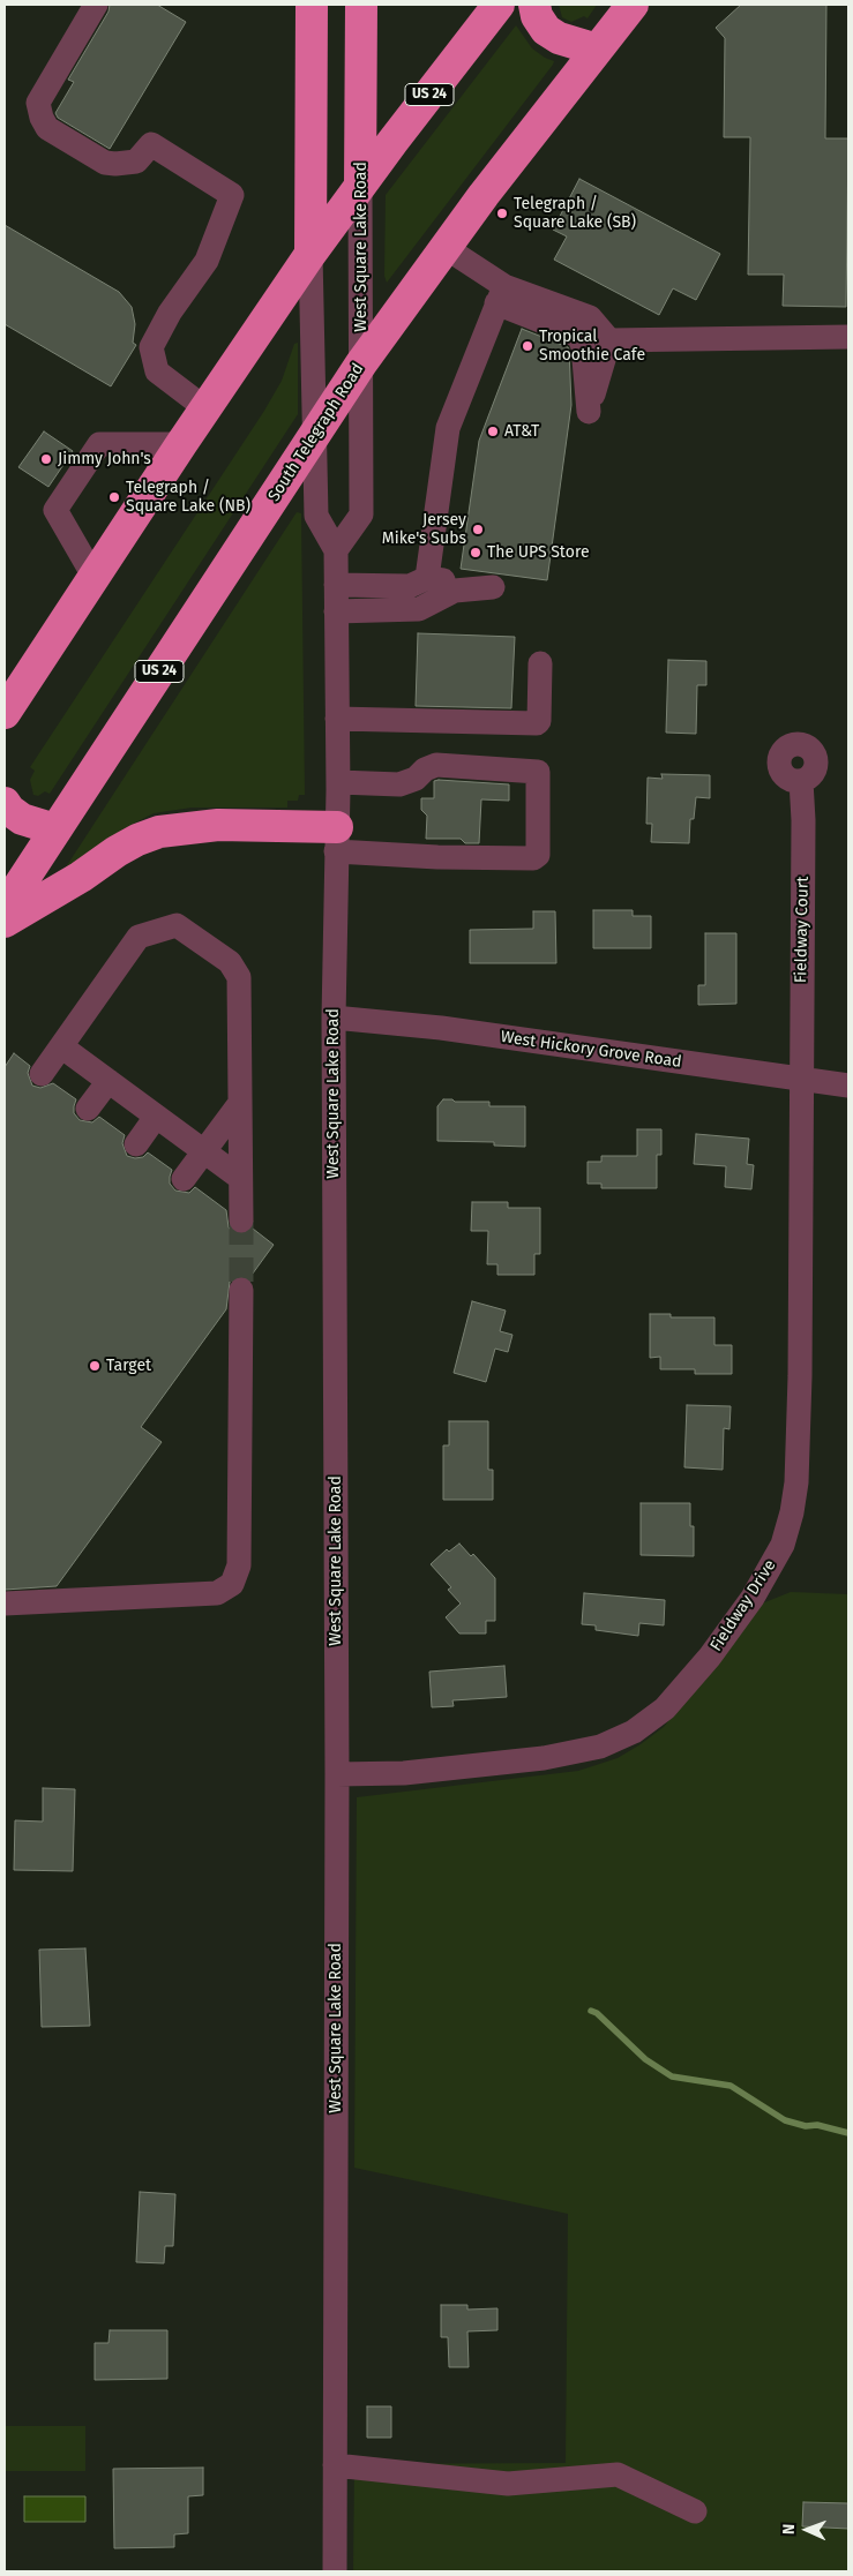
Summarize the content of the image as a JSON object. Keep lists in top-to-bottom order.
{
  "streets": {
    "highway": ["US 24", "West Square Lake Road", "South Telegraph Road"],
    "street": ["Fieldway Court", "West Hickory Grove Road", "Fieldway Drive"]
  },
  "crossings": [
    ["US 24", "West Square Lake Road"],
    ["West Square Lake Road", "South Telegraph Road"],
    ["West Square Lake Road", "West Hickory Grove Road"],
    ["West Square Lake Road", "Fieldway Drive"],
    ["Fieldway Court", "West Hickory Grove Road"],
    ["Fieldway Court", "Fieldway Drive"],
    ["West Hickory Grove Road", "Fieldway Drive"]
  ],
  "places": [
    "Telegraph / Square Lake (SB)",
    "Tropical Smoothie Cafe",
    "AT&T",
    "Jimmy John's",
    "Telegraph / Square Lake (NB)",
    "Jersey Mike's Subs",
    "The UPS Store",
    "Target"
  ],
  "north": "left"
}
